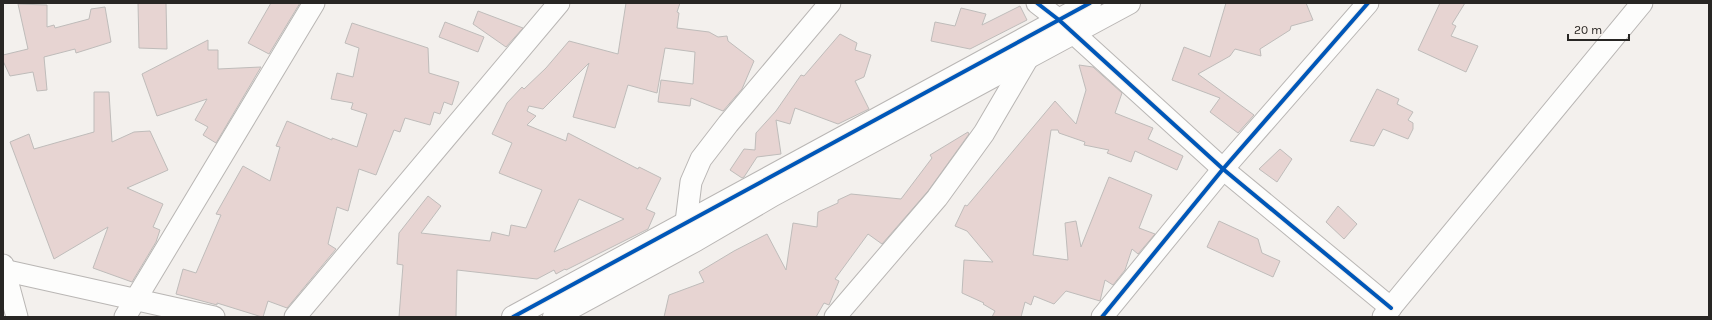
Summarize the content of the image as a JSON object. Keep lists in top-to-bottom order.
{
  "scale_bar": "20 m"
}
